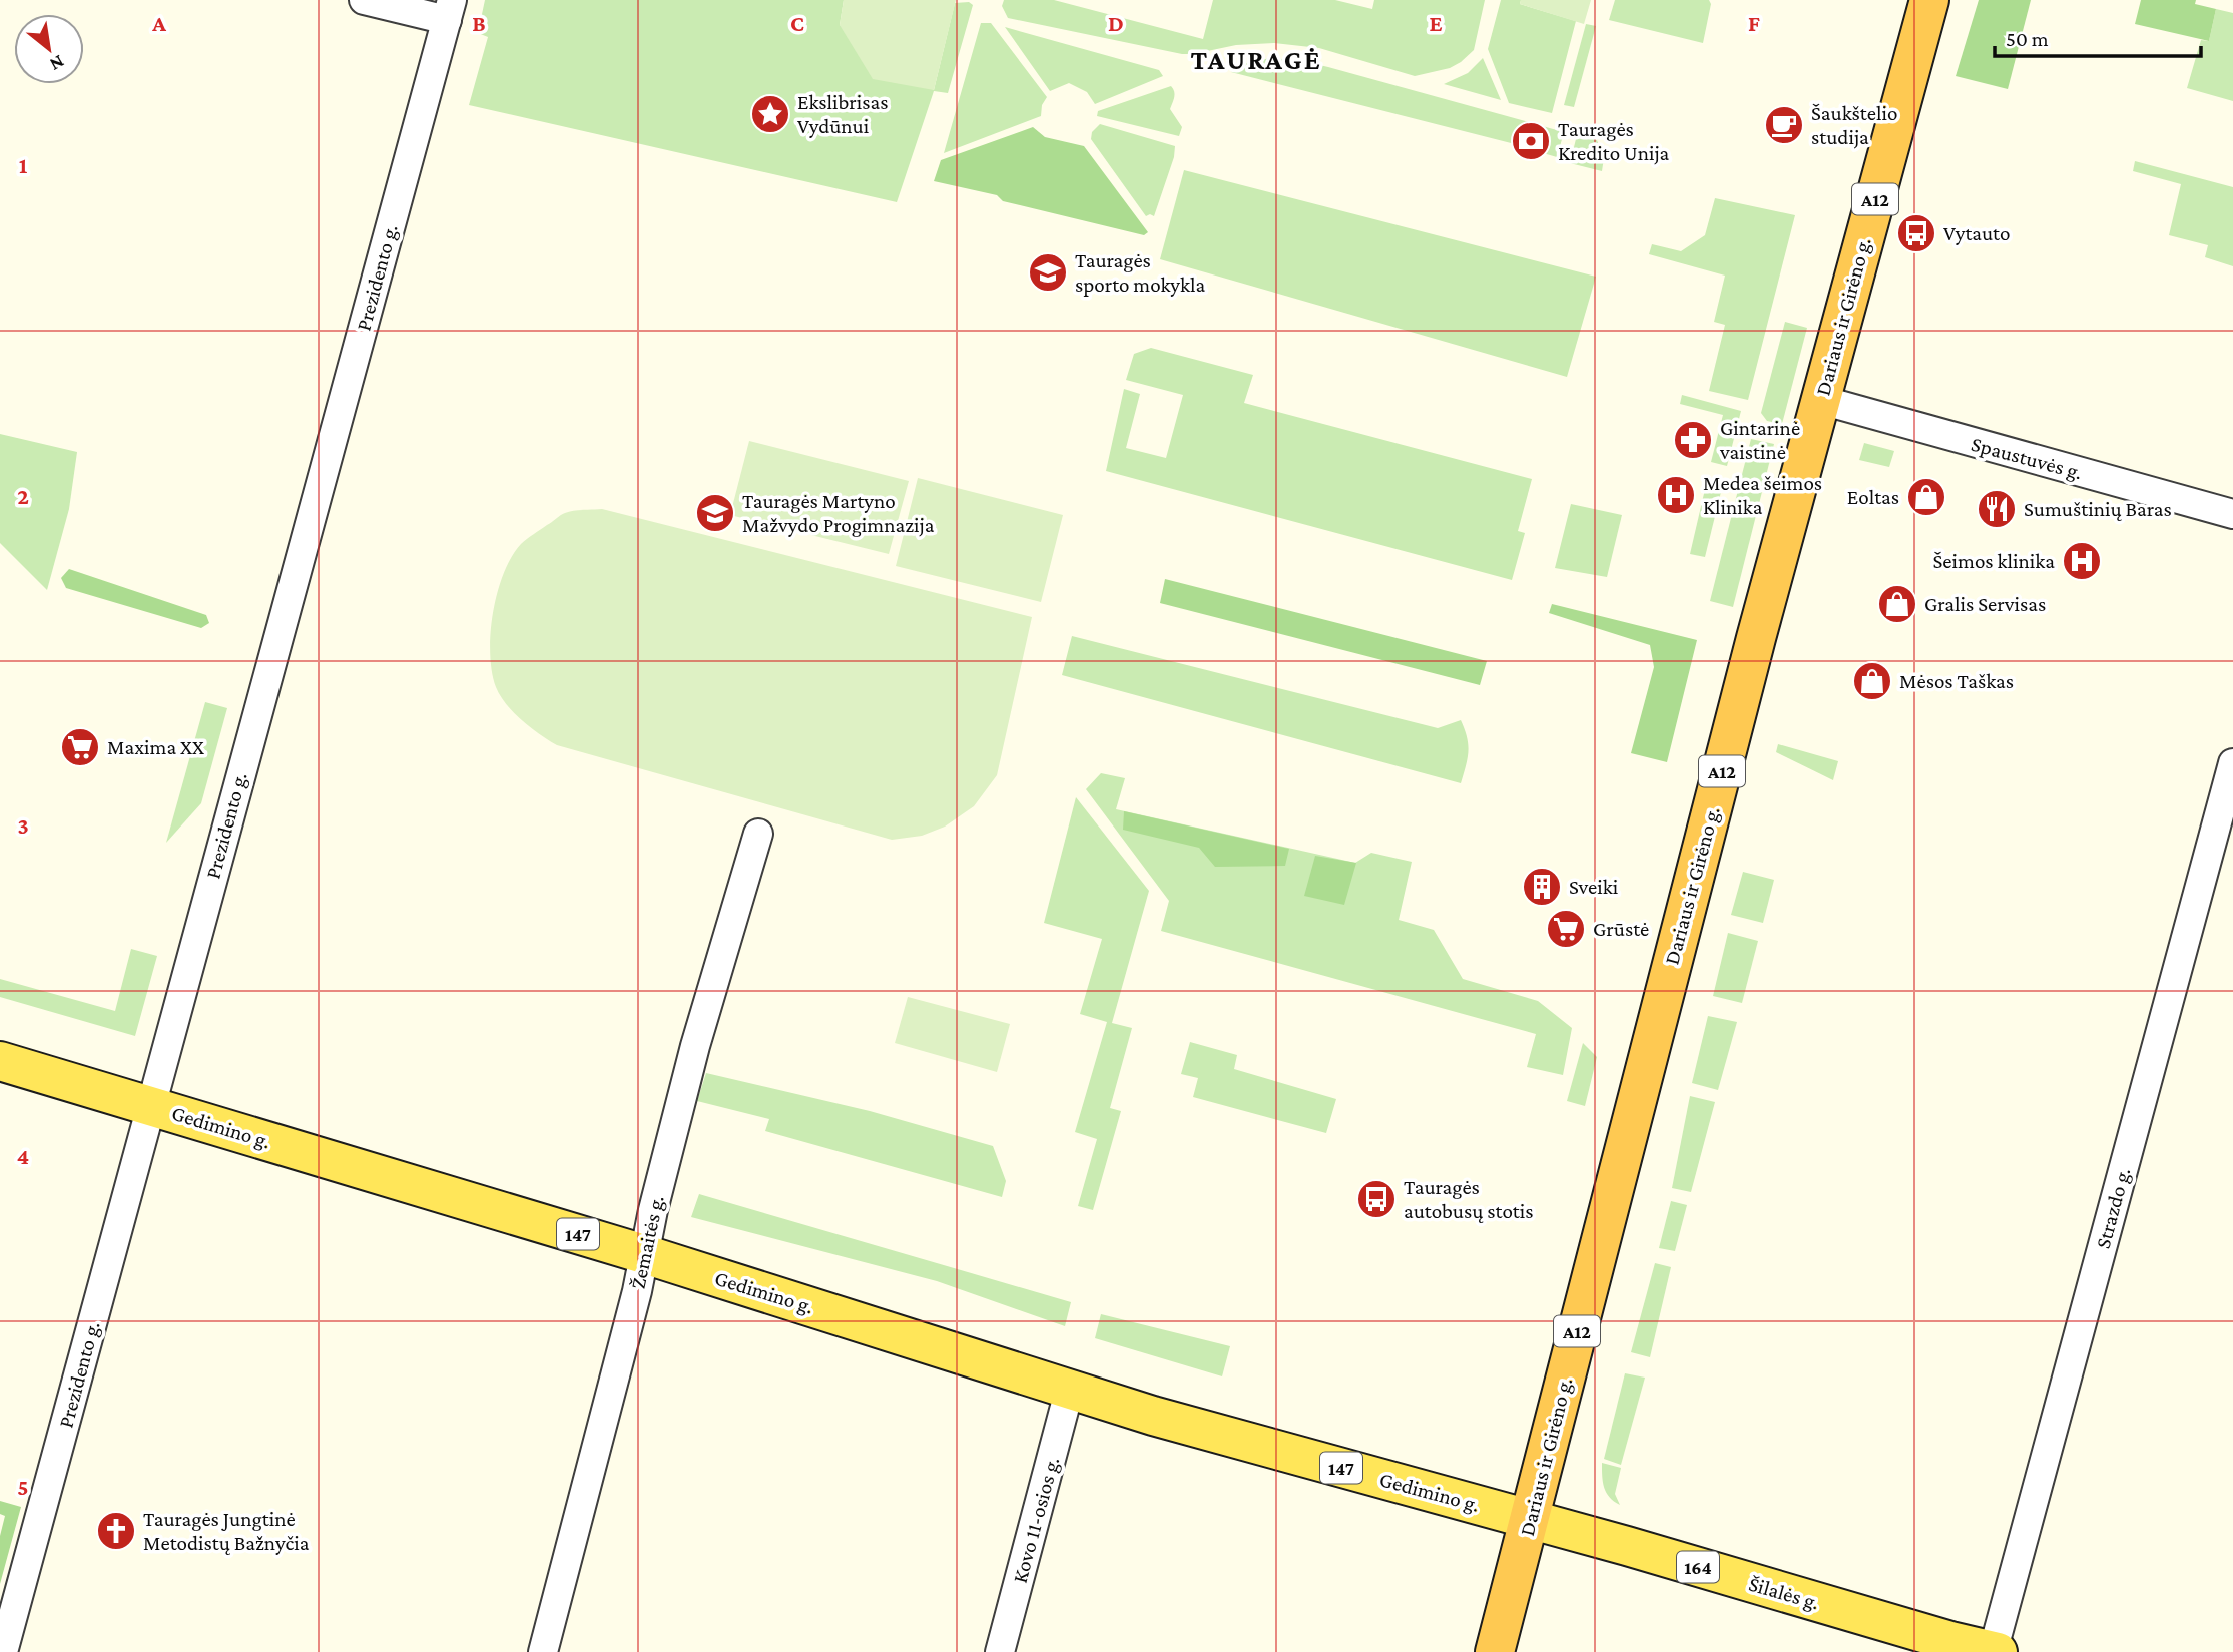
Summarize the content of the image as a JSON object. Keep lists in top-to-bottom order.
{
  "streets": {
    "highway": ["A12", "Dariaus ir Girėno g."],
    "main road": [
      "Gedimino g.",
      "147",
      "164",
      "Šilalės g."
    ],
    "street": [
      "Prezidento g.",
      "Spaustuvės g.",
      "Strazdo g.",
      "Žemaitės g.",
      "Kovo 11-osios g."
    ]
  },
  "crossings": [
    ["Prezidento g.", "Gedimino g."],
    ["Dariaus ir Girėno g.", "Spaustuvės g."],
    ["Dariaus ir Girėno g.", "Gedimino g."],
    ["Dariaus ir Girėno g.", "Šilalės g."],
    ["Gedimino g.", "Žemaitės g."],
    ["Gedimino g.", "Kovo 11-osios g."],
    ["Gedimino g.", "Šilalės g."],
    ["Strazdo g.", "Šilalės g."]
  ],
  "districts": ["TAURAGĖ"],
  "places": {
    "place": ["Ekslibrisas Vydūnui"],
    "cafe": ["Šaukštelio studija"],
    "bank": ["Tauragės Kredito Unija"],
    "bus stop": ["Vytauto", "Tauragės autobusų stotis"],
    "school or university": ["Tauragės sporto mokykla", "Tauragės Martyno Mažvydo Progimnazija"],
    "pharmacy": ["Gintarinė vaistinė"],
    "hospital": ["Medea šeimos Klinika", "Šeimos klinika"],
    "shop": ["Eoltas", "Gralis Servisas", "Mėsos Taškas"],
    "restaurant": ["Sumuštinių Baras"],
    "supermarket": ["Maxima XX", "Grūstė"],
    "building": ["Sveiki"],
    "church": ["Tauragės Jungtinė Metodistų Bažnyčia"]
  },
  "scale_bar": "50 m",
  "north": "bottom right",
  "grid": {
    "columns": [
      "A",
      "B",
      "C",
      "D",
      "E",
      "F"
    ],
    "rows": [
      "1",
      "2",
      "3",
      "4",
      "5"
    ]
  }
}
